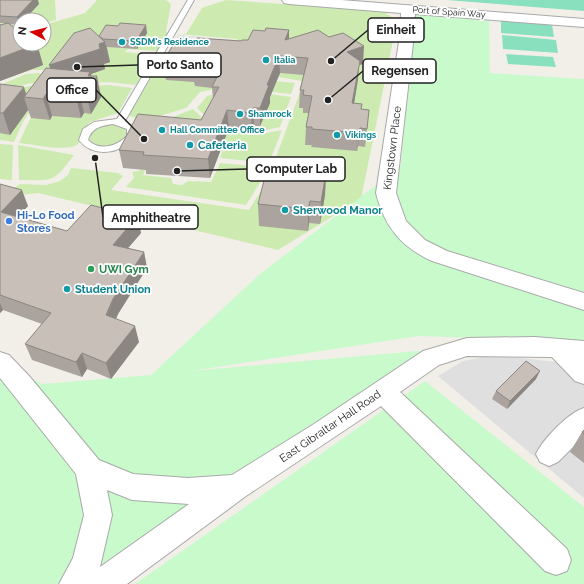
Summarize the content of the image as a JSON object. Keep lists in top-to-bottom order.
{
  "streets": {
    "street": ["Port of Spain Way", "Kingstown Place", "East Gibraltar Hall Road"]
  },
  "crossings": [
    ["Port of Spain Way", "Kingstown Place"]
  ],
  "places": [
    "SSDM's Residence",
    "Italia",
    "Einheit",
    "Porto Santo",
    "Regensen",
    "Shamrock",
    "Hall Committee Office",
    "Vikings",
    "Office",
    "Cafeteria",
    "Amphitheatre",
    "Computer Lab",
    "Sherwood Manor",
    "Hi-Lo Food Stores",
    "UWI Gym",
    "Student Union"
  ],
  "north": "left"
}
